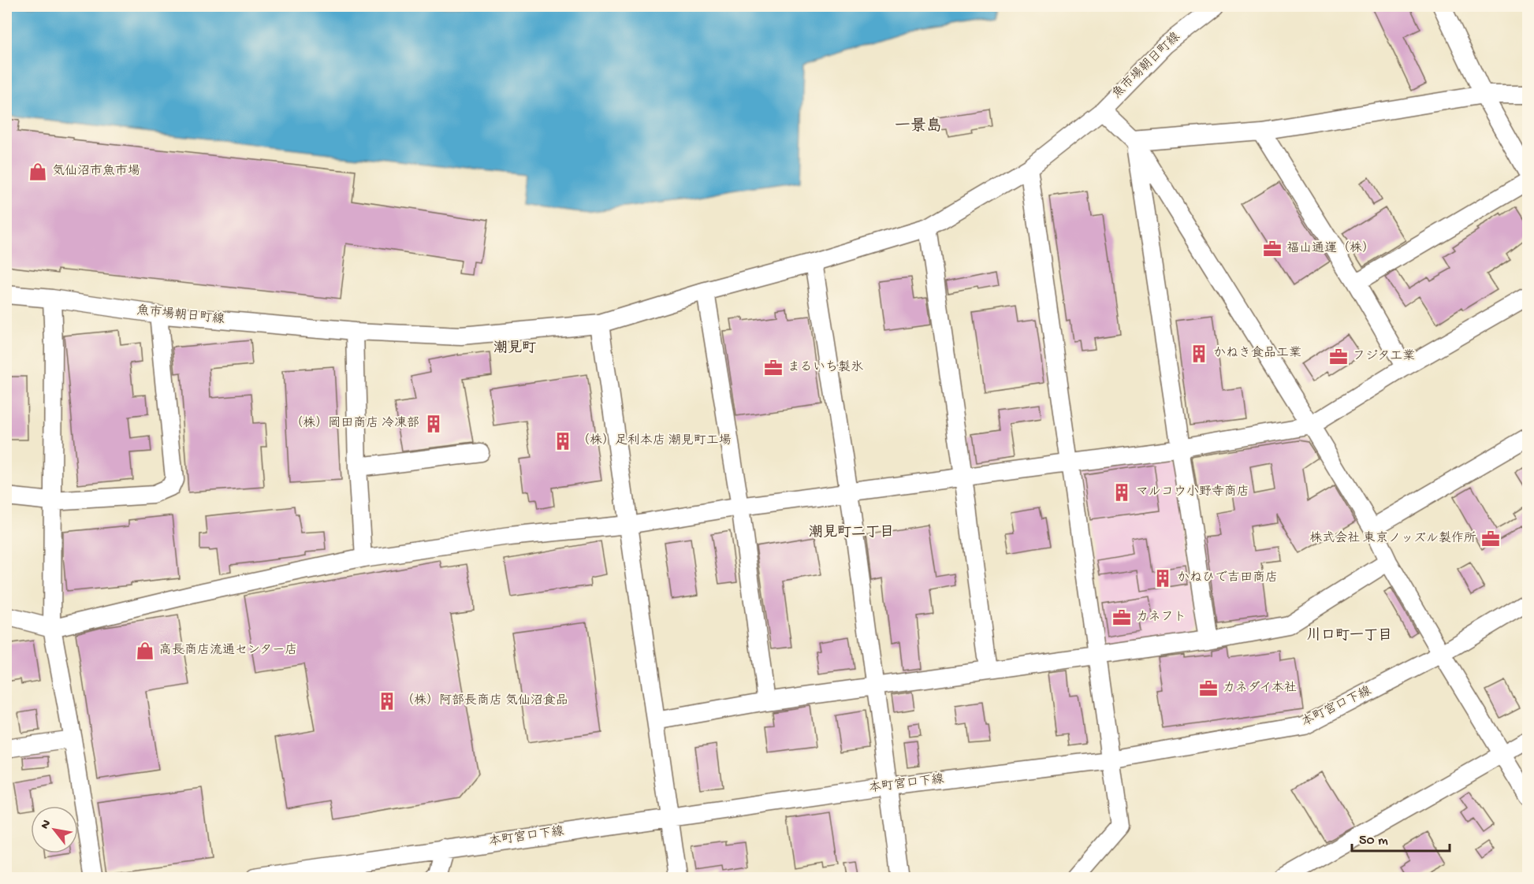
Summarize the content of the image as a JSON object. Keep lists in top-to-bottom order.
{
  "streets": {
    "street": ["魚市場朝日町線", "本町宮口下線"]
  },
  "districts": [
    "一景島",
    "潮見町",
    "潮見町二丁目",
    "川口町一丁目"
  ],
  "places": {
    "shop": ["気仙沼市魚市場", "高長商店流通センター店"],
    "office": [
      "福山通運（株）",
      "フジタ工業",
      "まるいち製氷",
      "株式会社 東京ノッズル製作所",
      "カネフト",
      "カネダイ本社"
    ],
    "building": [
      "かねき食品工業",
      "（株）岡田商店 冷凍部",
      "（株）足利本店 潮見町工場",
      "マルコウ小野寺商店",
      "かねひで吉田商店",
      "（株）阿部長商店 気仙沼食品"
    ]
  },
  "scale_bar": "50 m",
  "north": "top left"
}
